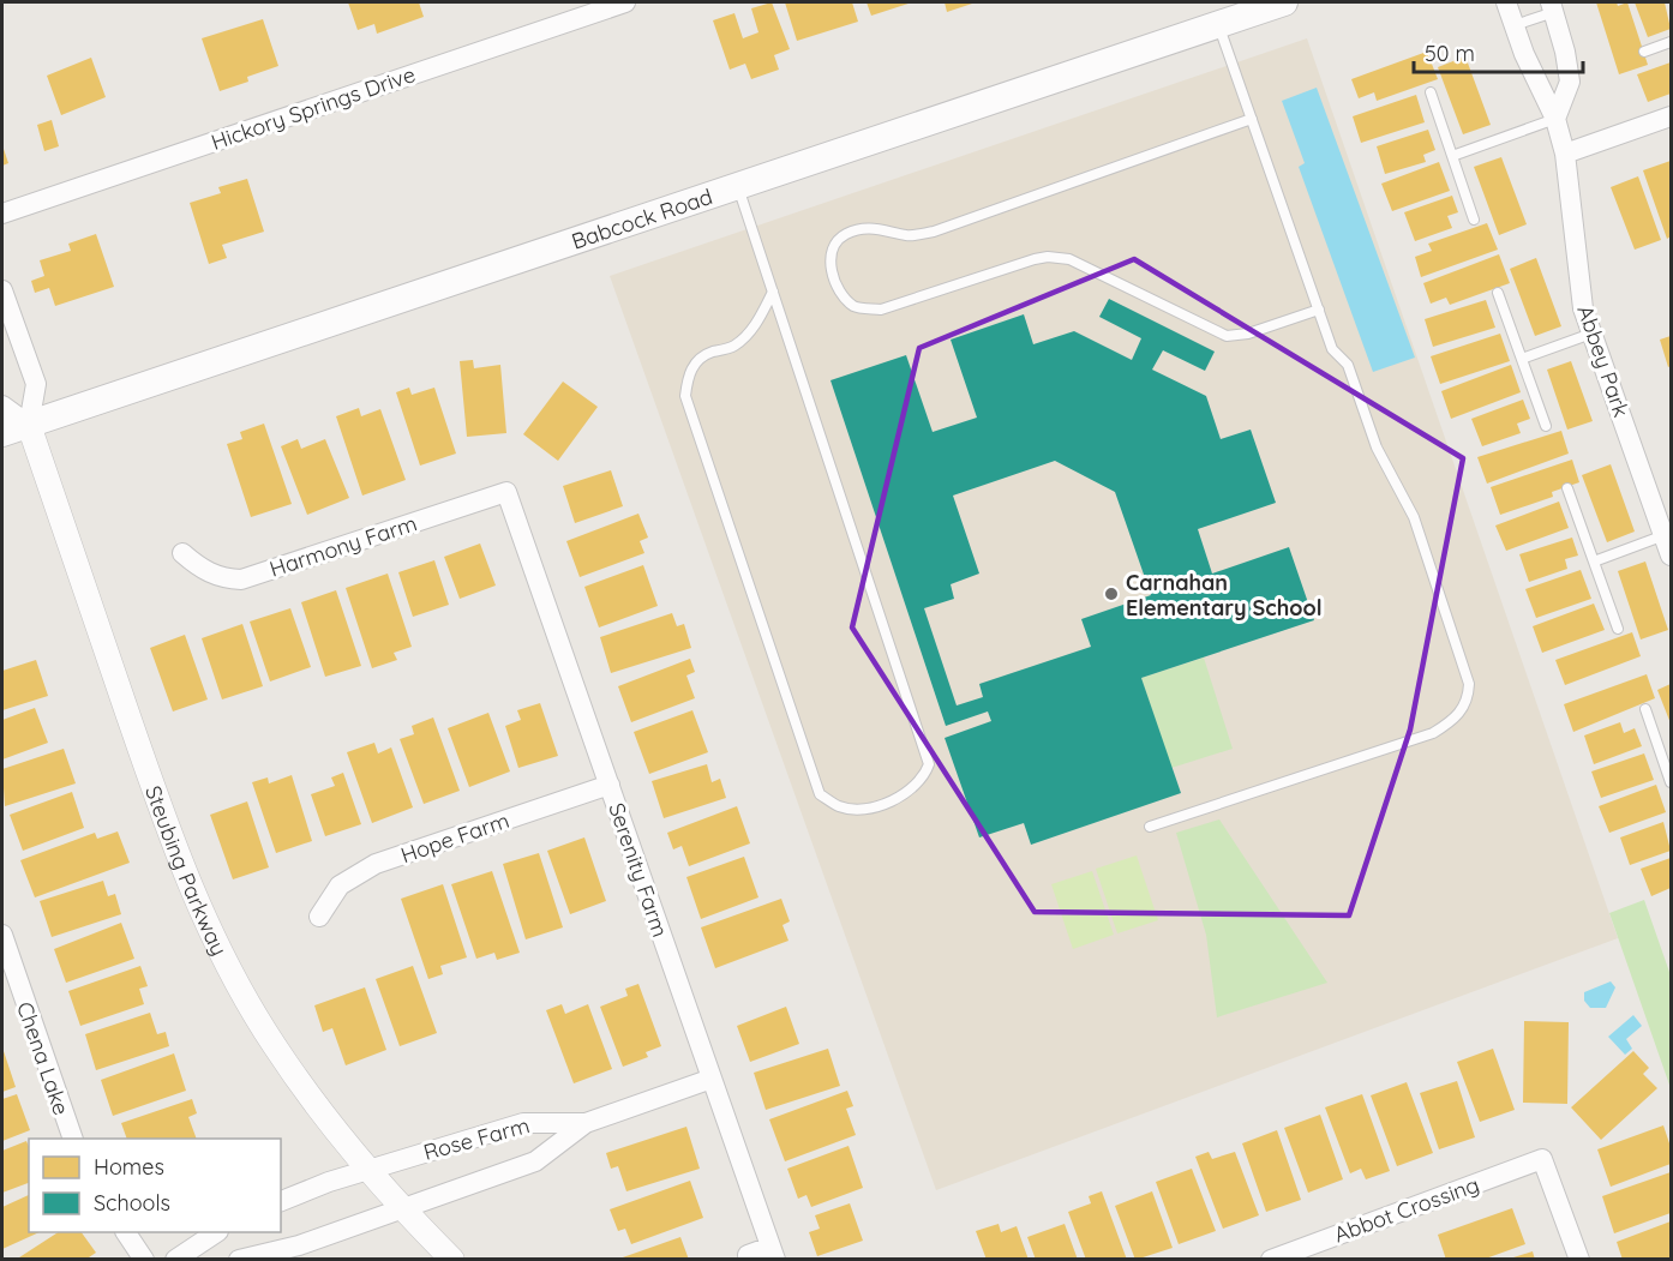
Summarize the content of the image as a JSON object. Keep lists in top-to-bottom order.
{
  "streets": {
    "main road": ["Babcock Road"],
    "street": [
      "Hickory Springs Drive",
      "Abbey Park",
      "Harmony Farm",
      "Hope Farm",
      "Steubing Parkway",
      "Serenity Farm",
      "Chena Lake",
      "Rose Farm",
      "Abbot Crossing"
    ]
  },
  "crossings": [
    ["Babcock Road", "Steubing Parkway"],
    ["Harmony Farm", "Serenity Farm"],
    ["Hope Farm", "Serenity Farm"],
    ["Steubing Parkway", "Rose Farm"],
    ["Serenity Farm", "Rose Farm"]
  ],
  "places": ["Carnahan Elementary School"],
  "legend": ["Homes", "Schools"],
  "scale_bar": "50 m"
}
